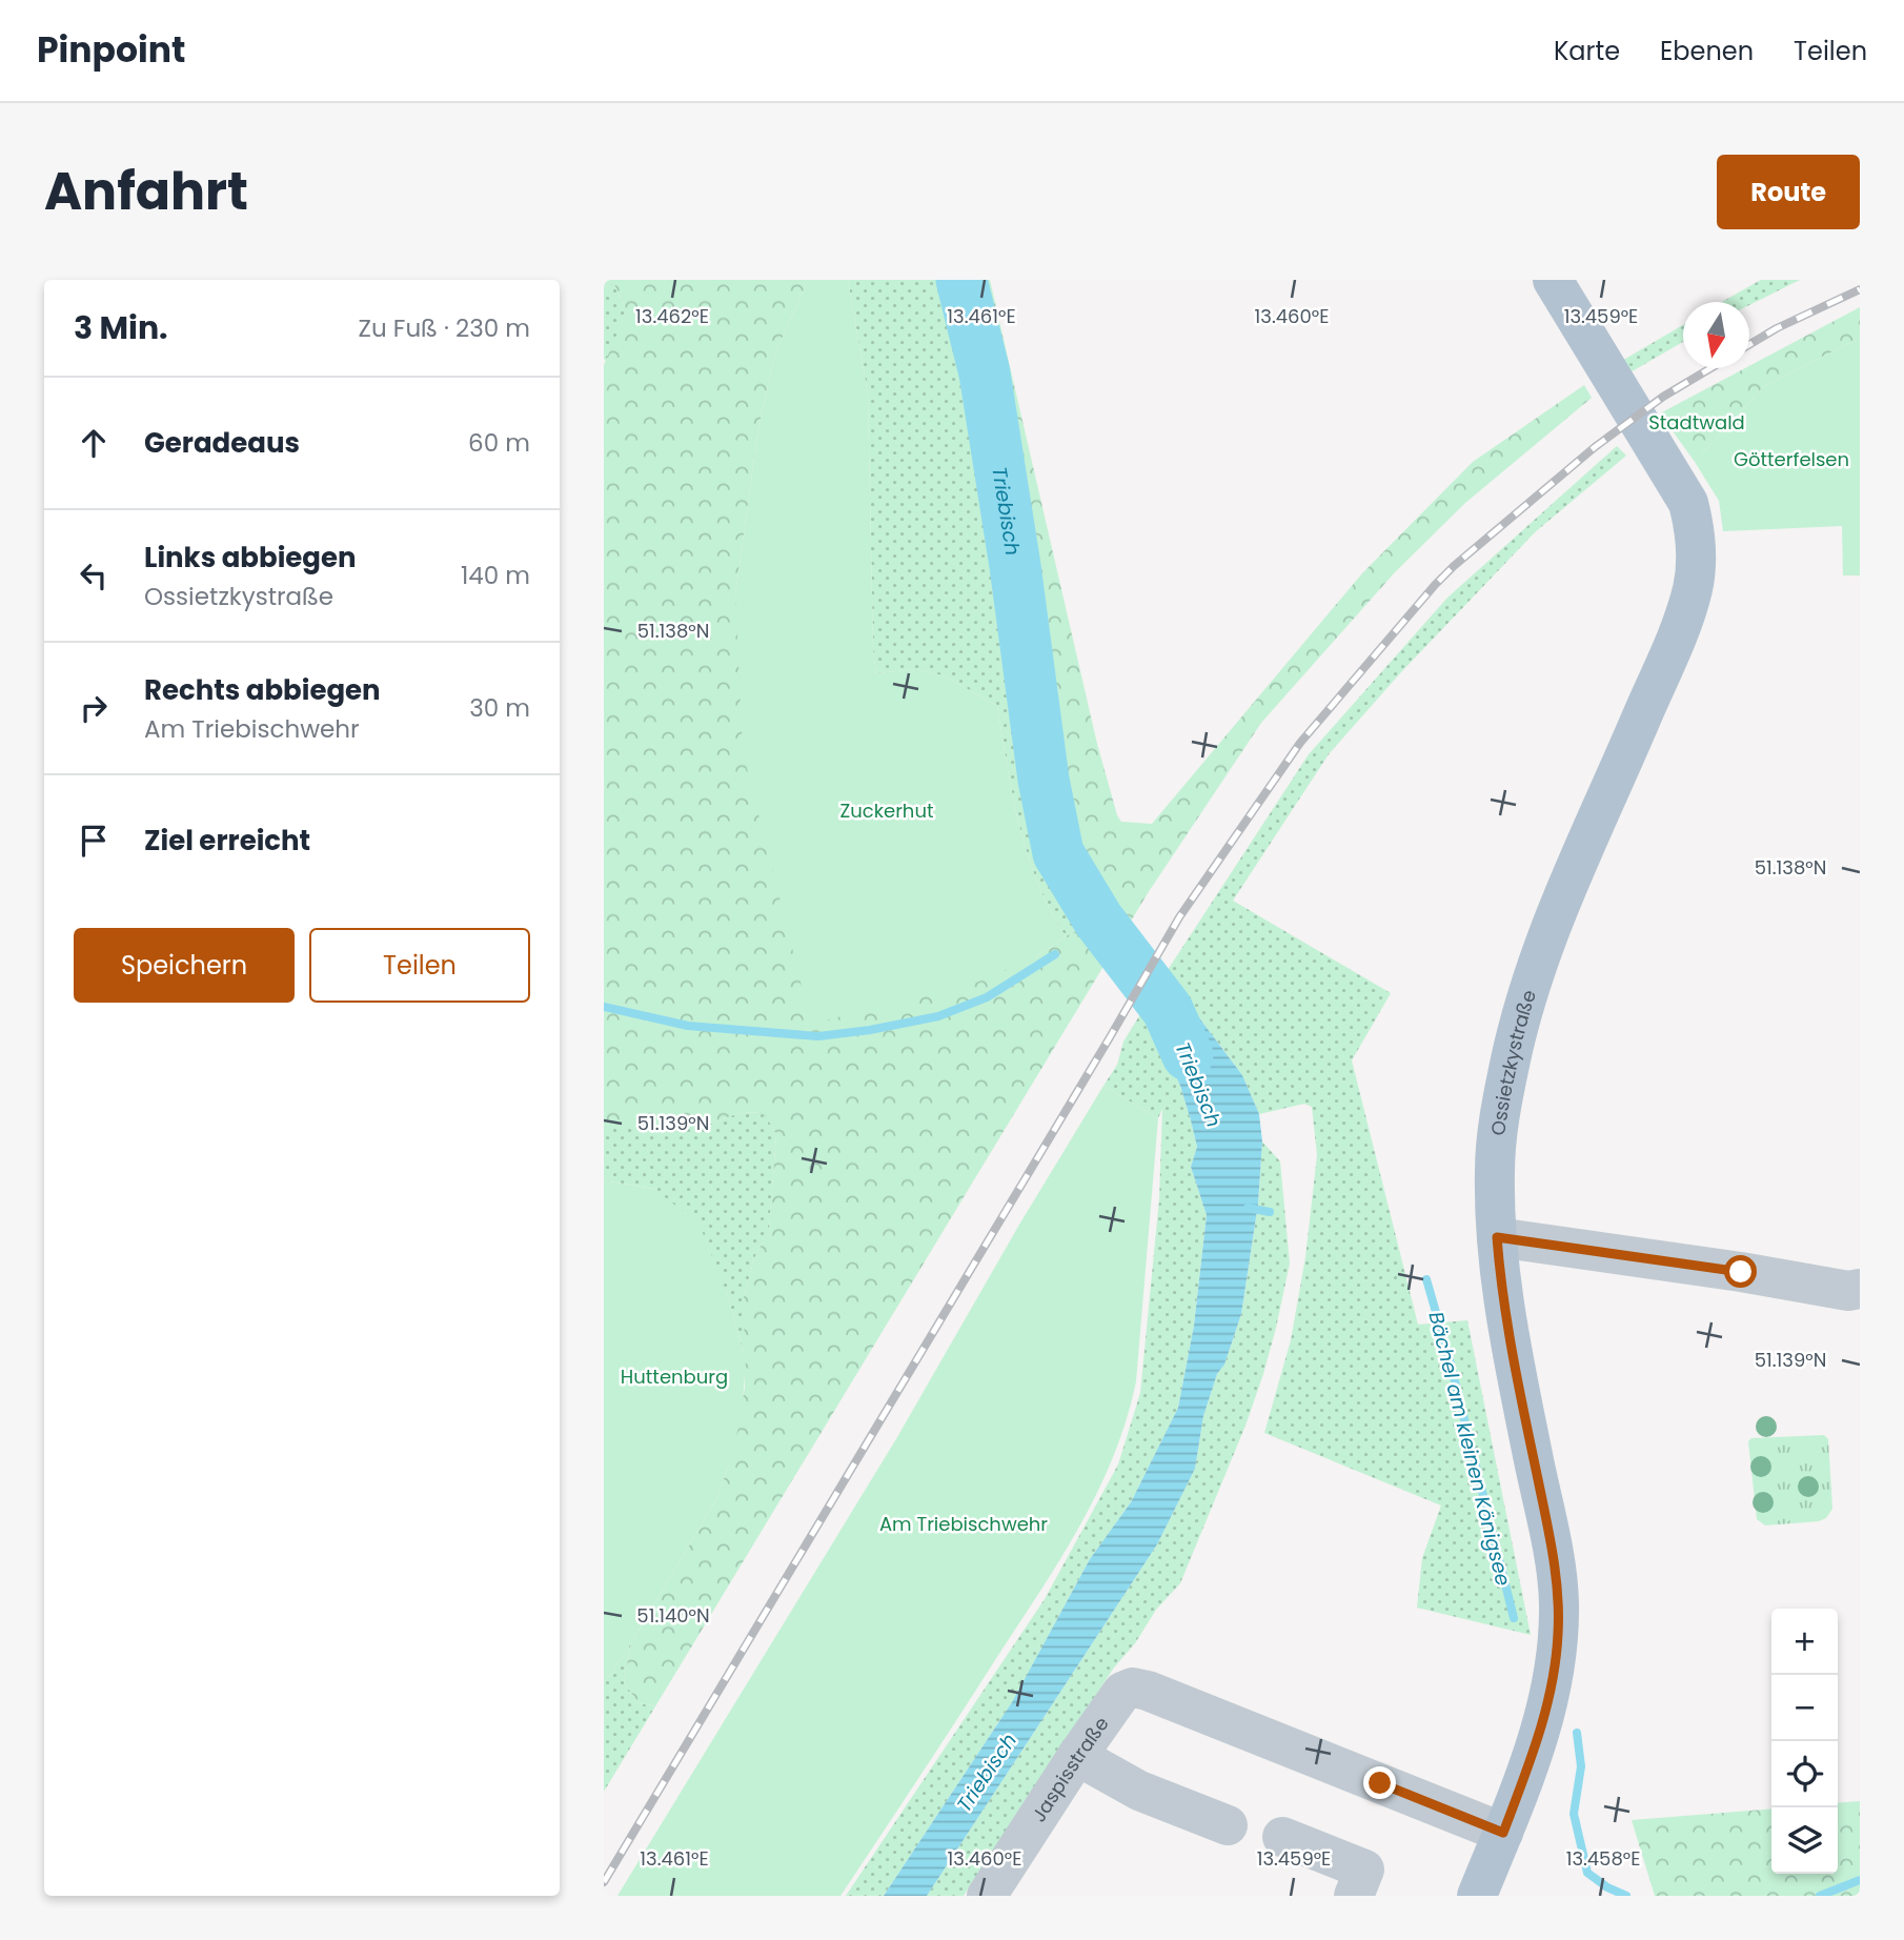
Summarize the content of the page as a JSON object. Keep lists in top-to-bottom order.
{
  "streets": {
    "main road": ["Ossietzkystraße"],
    "street": ["Jaspisstraße"]
  },
  "crossings": [
    ["Ossietzkystraße", "Jaspisstraße"]
  ],
  "water": ["Triebisch", "Bächel am kleinen Königsee"],
  "parks": [
    "Stadtwald",
    "Götterfelsen",
    "Zuckerhut",
    "Huttenburg",
    "Am Triebischwehr"
  ],
  "north": "bottom",
  "page": {
    "header": "Pinpoint",
    "nav": ["Karte", "Ebenen", "Teilen"],
    "title": "Anfahrt",
    "buttons": [
      "Route",
      ["Speichern", "Teilen"]
    ],
    "heading": ["3 Min.", "Zu Fuß · 230 m"],
    "list": [
      ["Geradeaus", "60 m"],
      ["Links abbiegen", "Ossietzkystraße", "140 m"],
      ["Rechts abbiegen", "Am Triebischwehr", "30 m"],
      "Ziel erreicht"
    ],
    "map_buttons": ["+", "−"]
  },
  "coordinates": [
    "13.462°E",
    "13.461°E",
    "13.460°E",
    "13.459°E",
    "51.138°N",
    "51.139°N",
    "51.140°N",
    "13.458°E"
  ]
}
